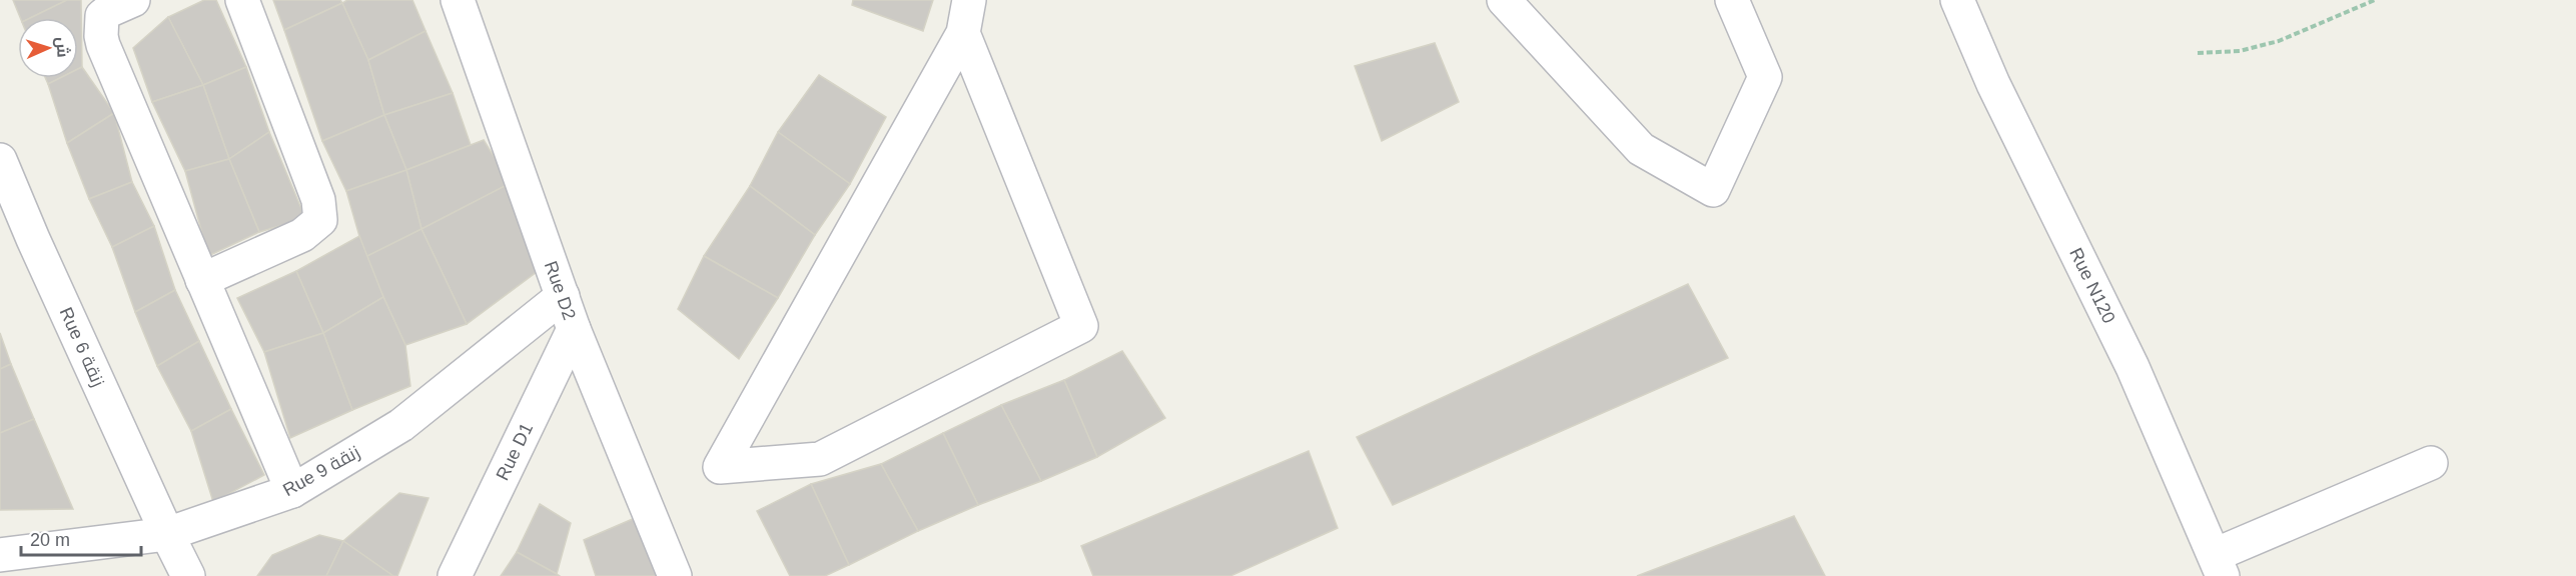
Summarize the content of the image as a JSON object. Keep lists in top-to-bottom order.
{
  "streets": {
    "street": [
      "Rue N120",
      "Rue D2",
      "Rue 6 زنقة",
      "Rue D1",
      "Rue 9 زنقة"
    ]
  },
  "crossings": [
    ["Rue D2", "Rue D1"],
    ["Rue D2", "Rue 9 زنقة"],
    ["Rue 6 زنقة", "Rue 9 زنقة"]
  ],
  "scale_bar": "20 m",
  "north": "right"
}
